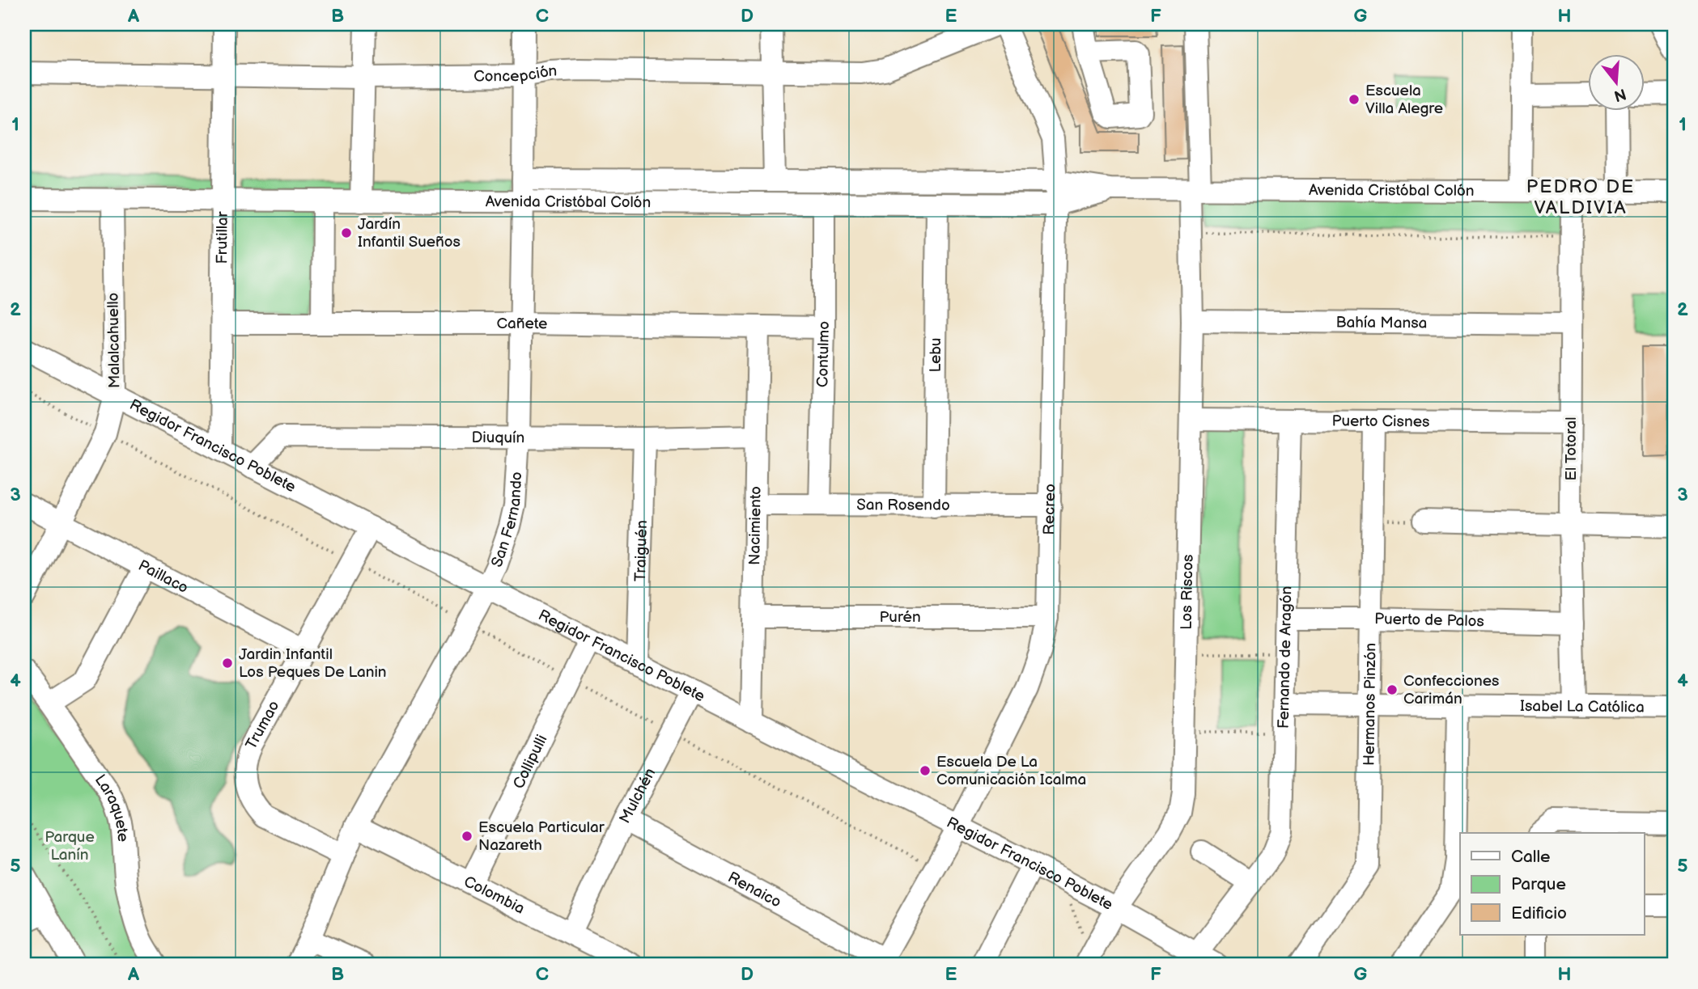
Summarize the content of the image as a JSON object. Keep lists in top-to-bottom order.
{
  "streets": {
    "street": [
      "Concepción",
      "Avenida Cristóbal Colón",
      "Frutillar",
      "Bahía Mansa",
      "Cañete",
      "Malalcahuello",
      "Contulmo",
      "Lebu",
      "Puerto Cisnes",
      "Diuquín",
      "Regidor Francisco Poblete",
      "El Totoral",
      "San Rosendo",
      "Recreo",
      "San Fernando",
      "Nacimiento",
      "Traiguén",
      "Paillaco",
      "Los Riscos",
      "Purén",
      "Puerto de Palos",
      "Fernando de Aragón",
      "Hermanos Pinzón",
      "Isabel La Católica",
      "Trumao",
      "Collipulli",
      "Mulchén",
      "Laraquete",
      "Renaico",
      "Colombia"
    ]
  },
  "crossings": [
    ["Concepción", "Frutillar"],
    ["Concepción", "San Fernando"],
    ["Avenida Cristóbal Colón", "Frutillar"],
    ["Avenida Cristóbal Colón", "Malalcahuello"],
    ["Avenida Cristóbal Colón", "Contulmo"],
    ["Avenida Cristóbal Colón", "Lebu"],
    ["Avenida Cristóbal Colón", "El Totoral"],
    ["Avenida Cristóbal Colón", "Recreo"],
    ["Avenida Cristóbal Colón", "San Fernando"],
    ["Avenida Cristóbal Colón", "Los Riscos"],
    ["Frutillar", "Cañete"],
    ["Frutillar", "Regidor Francisco Poblete"],
    ["Bahía Mansa", "El Totoral"],
    ["Bahía Mansa", "Los Riscos"],
    ["Cañete", "Contulmo"],
    ["Cañete", "San Fernando"],
    ["Cañete", "Nacimiento"],
    ["Malalcahuello", "Regidor Francisco Poblete"],
    ["Malalcahuello", "Paillaco"],
    ["Contulmo", "San Rosendo"],
    ["Lebu", "San Rosendo"],
    ["Puerto Cisnes", "El Totoral"],
    ["Puerto Cisnes", "Los Riscos"],
    ["Puerto Cisnes", "Fernando de Aragón"],
    ["Puerto Cisnes", "Hermanos Pinzón"],
    ["Diuquín", "Regidor Francisco Poblete"],
    ["Diuquín", "San Fernando"],
    ["Diuquín", "Nacimiento"],
    ["Diuquín", "Traiguén"],
    ["Regidor Francisco Poblete", "Recreo"],
    ["Regidor Francisco Poblete", "San Fernando"],
    ["Regidor Francisco Poblete", "Nacimiento"],
    ["Regidor Francisco Poblete", "Traiguén"],
    ["Regidor Francisco Poblete", "Los Riscos"],
    ["Regidor Francisco Poblete", "Fernando de Aragón"],
    ["Regidor Francisco Poblete", "Trumao"],
    ["Regidor Francisco Poblete", "Collipulli"],
    ["Regidor Francisco Poblete", "Mulchén"],
    ["El Totoral", "Puerto de Palos"],
    ["El Totoral", "Isabel La Católica"],
    ["San Rosendo", "Recreo"],
    ["San Rosendo", "Nacimiento"],
    ["Recreo", "Purén"],
    ["Recreo", "Renaico"],
    ["San Fernando", "Trumao"],
    ["San Fernando", "Colombia"],
    ["Nacimiento", "Purén"],
    ["Paillaco", "Trumao"],
    ["Puerto de Palos", "Fernando de Aragón"],
    ["Puerto de Palos", "Hermanos Pinzón"],
    ["Fernando de Aragón", "Isabel La Católica"],
    ["Hermanos Pinzón", "Isabel La Católica"],
    ["Collipulli", "Colombia"],
    ["Mulchén", "Renaico"],
    ["Mulchén", "Colombia"]
  ],
  "districts": ["PEDRO DE VALDIVIA"],
  "parks": ["Parque Lanín"],
  "places": [
    "Escuela Villa Alegre",
    "Jardín Infantil Sueños",
    "Jardin Infantil Los Peques De Lanin",
    "Confecciones Carimán",
    "Escuela De La Comunicación Icalma",
    "Escuela Particular Nazareth"
  ],
  "legend": ["Calle", "Parque", "Edificio"],
  "north": "bottom",
  "grid": {
    "columns": [
      "A",
      "B",
      "C",
      "D",
      "E",
      "F",
      "G",
      "H"
    ],
    "rows": [
      "1",
      "2",
      "3",
      "4",
      "5"
    ]
  }
}
